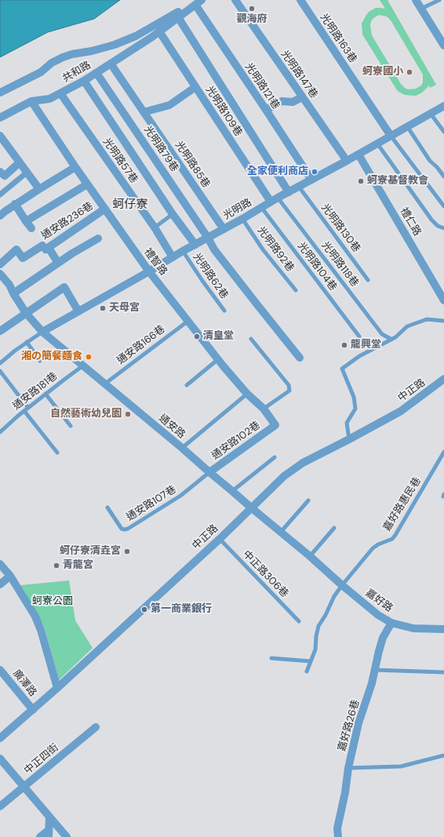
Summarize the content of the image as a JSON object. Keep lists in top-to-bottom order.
{
  "streets": {
    "street": [
      "光明路163巷",
      "共和路",
      "光明路147巷",
      "光明路121巷",
      "光明路109巷",
      "光明路79巷",
      "光明路57巷",
      "光明路85巷",
      "光明路",
      "通安路236巷",
      "禮仁路",
      "禮智路",
      "中正路",
      "通安路",
      "通安路102巷",
      "嘉好路",
      "廣澤路",
      "嘉好路26巷",
      "中正四街"
    ],
    "lane": [
      "光明路130巷",
      "光明路92巷",
      "光明路118巷",
      "光明路104巷",
      "光明路62巷",
      "通安路166巷",
      "通安路181巷",
      "通安路107巷",
      "嘉好路惠民巷",
      "中正路306巷"
    ]
  },
  "crossings": [
    ["光明路163巷", "光明路"],
    ["共和路", "光明路121巷"],
    ["共和路", "光明路109巷"],
    ["共和路", "光明路79巷"],
    ["共和路", "光明路57巷"],
    ["共和路", "光明路85巷"],
    ["共和路", "禮智路"],
    ["光明路147巷", "光明路"],
    ["光明路121巷", "光明路"],
    ["光明路109巷", "光明路"],
    ["光明路79巷", "光明路"],
    ["光明路57巷", "光明路"],
    ["光明路85巷", "光明路"],
    ["光明路", "禮仁路"],
    ["光明路", "光明路130巷"],
    ["光明路", "光明路92巷"],
    ["光明路", "禮智路"],
    ["光明路", "光明路118巷"],
    ["光明路", "光明路104巷"],
    ["光明路", "光明路62巷"],
    ["光明路", "通安路"],
    ["通安路236巷", "禮智路"],
    ["禮智路", "通安路166巷"],
    ["禮智路", "通安路102巷"],
    ["通安路166巷", "通安路"],
    ["中正路", "通安路"],
    ["中正路", "中正路306巷"],
    ["中正路", "廣澤路"],
    ["通安路181巷", "通安路"],
    ["通安路", "通安路102巷"],
    ["通安路", "通安路107巷"],
    ["通安路", "嘉好路惠民巷"],
    ["通安路", "嘉好路"],
    ["通安路102巷", "通安路107巷"],
    ["嘉好路惠民巷", "嘉好路"],
    ["嘉好路", "嘉好路26巷"]
  ],
  "districts": ["蚵仔寮"],
  "parks": ["蚵寮公園"],
  "places": [
    "觀海府",
    "蚵寮國小",
    "全家便利商店",
    "蚵寮基督教會",
    "天母宮",
    "清皇堂",
    "龍興堂",
    "湘の簡餐麵食",
    "自然藝術幼兒園",
    "蚵仔寮清垚宮",
    "青龍宮",
    "第一商業銀行"
  ]
}
